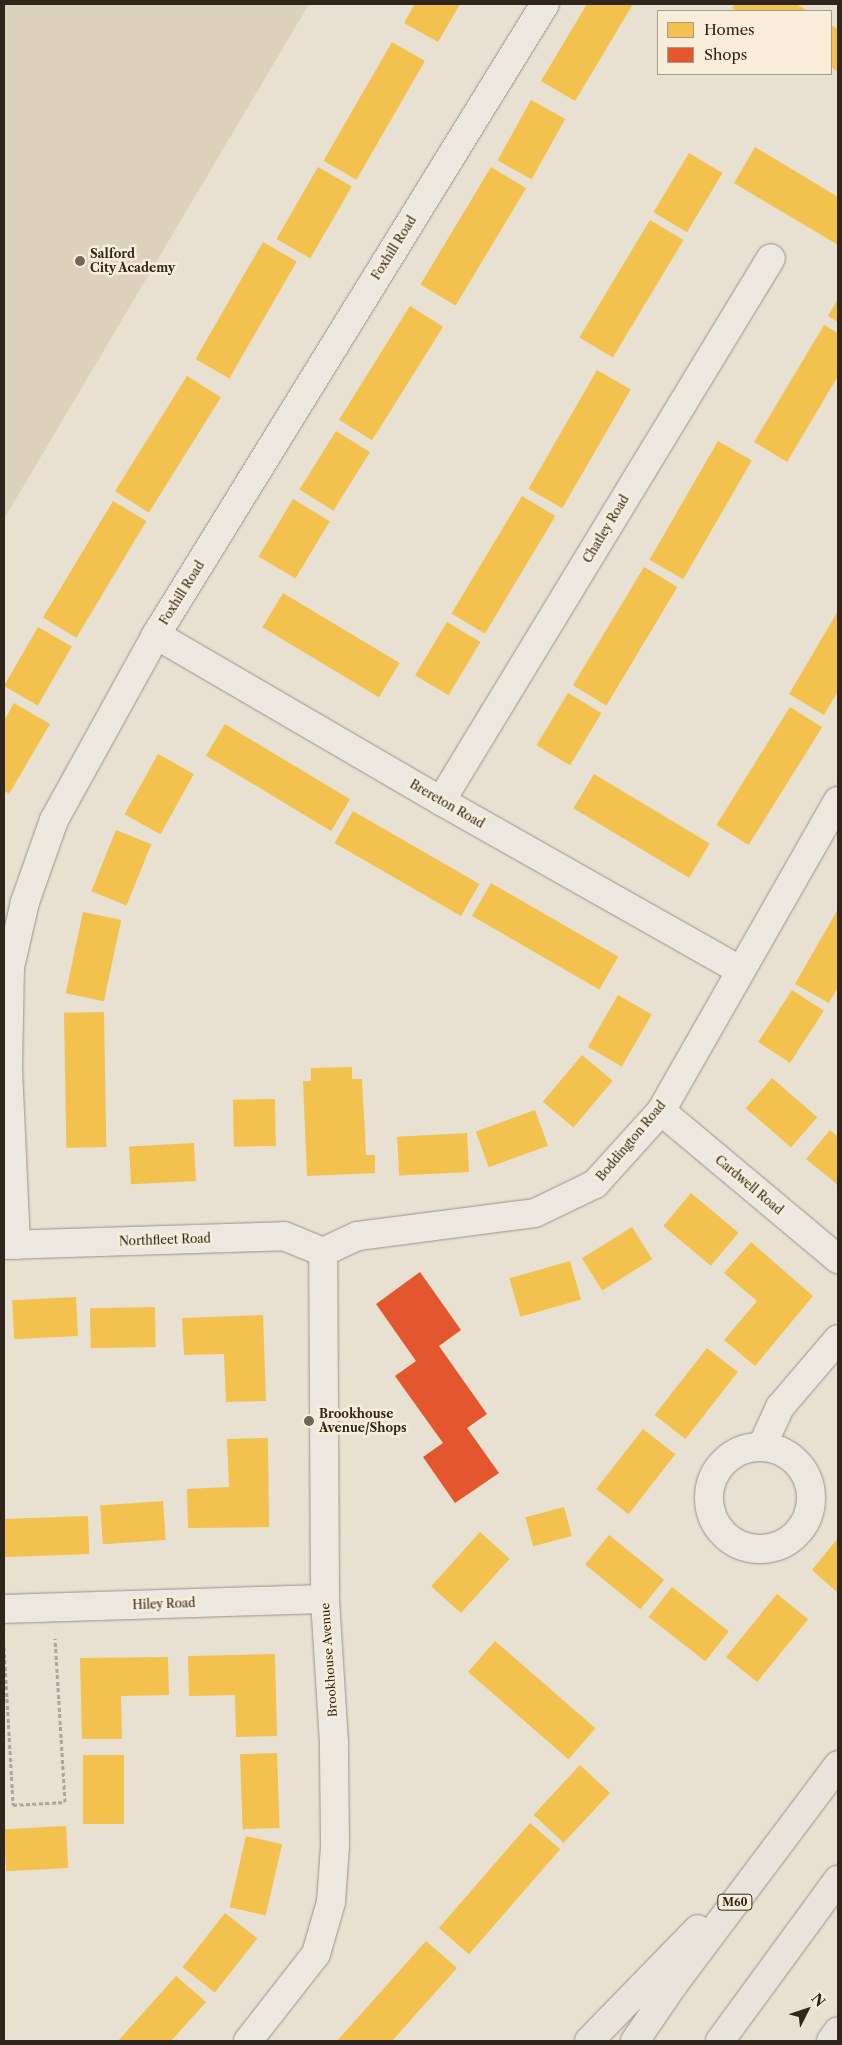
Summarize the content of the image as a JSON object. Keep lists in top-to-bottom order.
{
  "streets": {
    "highway": ["M60"],
    "street": [
      "Foxhill Road",
      "Chatley Road",
      "Brereton Road",
      "Boddington Road",
      "Cardwell Road",
      "Northfleet Road",
      "Hiley Road",
      "Brookhouse Avenue"
    ]
  },
  "crossings": [
    ["Foxhill Road", "Brereton Road"],
    ["Foxhill Road", "Northfleet Road"],
    ["Chatley Road", "Brereton Road"],
    ["Brereton Road", "Boddington Road"],
    ["Boddington Road", "Cardwell Road"],
    ["Boddington Road", "Northfleet Road"],
    ["Boddington Road", "Brookhouse Avenue"],
    ["Northfleet Road", "Brookhouse Avenue"],
    ["Hiley Road", "Brookhouse Avenue"]
  ],
  "places": ["Salford City Academy", "Brookhouse Avenue/Shops"],
  "legend": ["Homes", "Shops"],
  "north": "top right"
}
